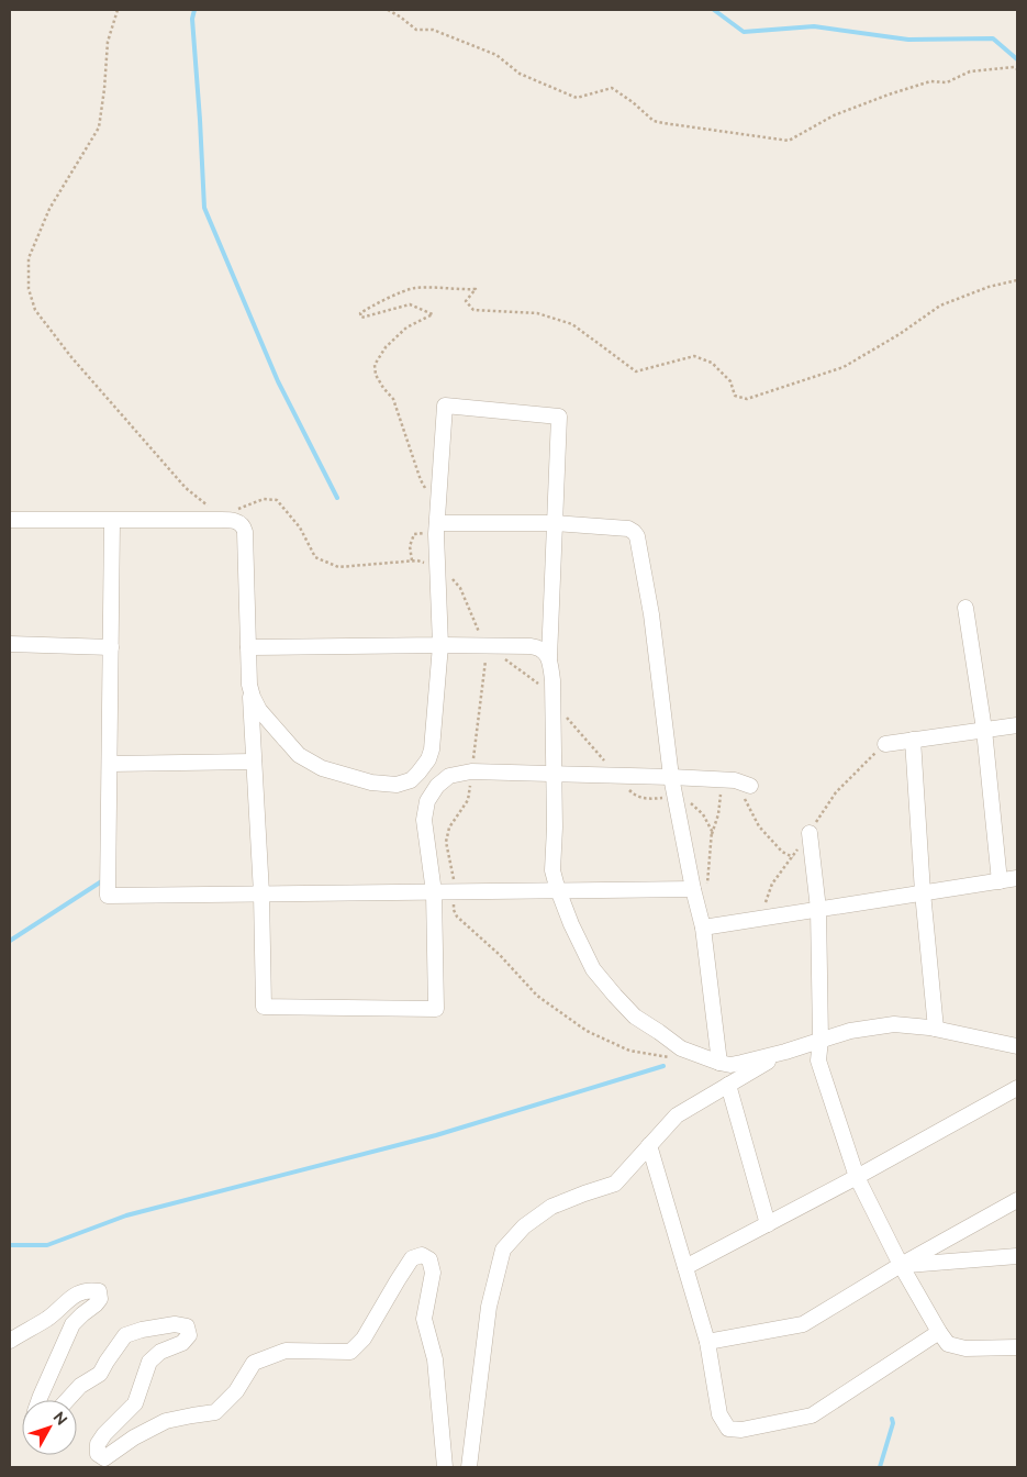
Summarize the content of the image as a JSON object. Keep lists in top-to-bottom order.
{
  "north": "top right"
}
